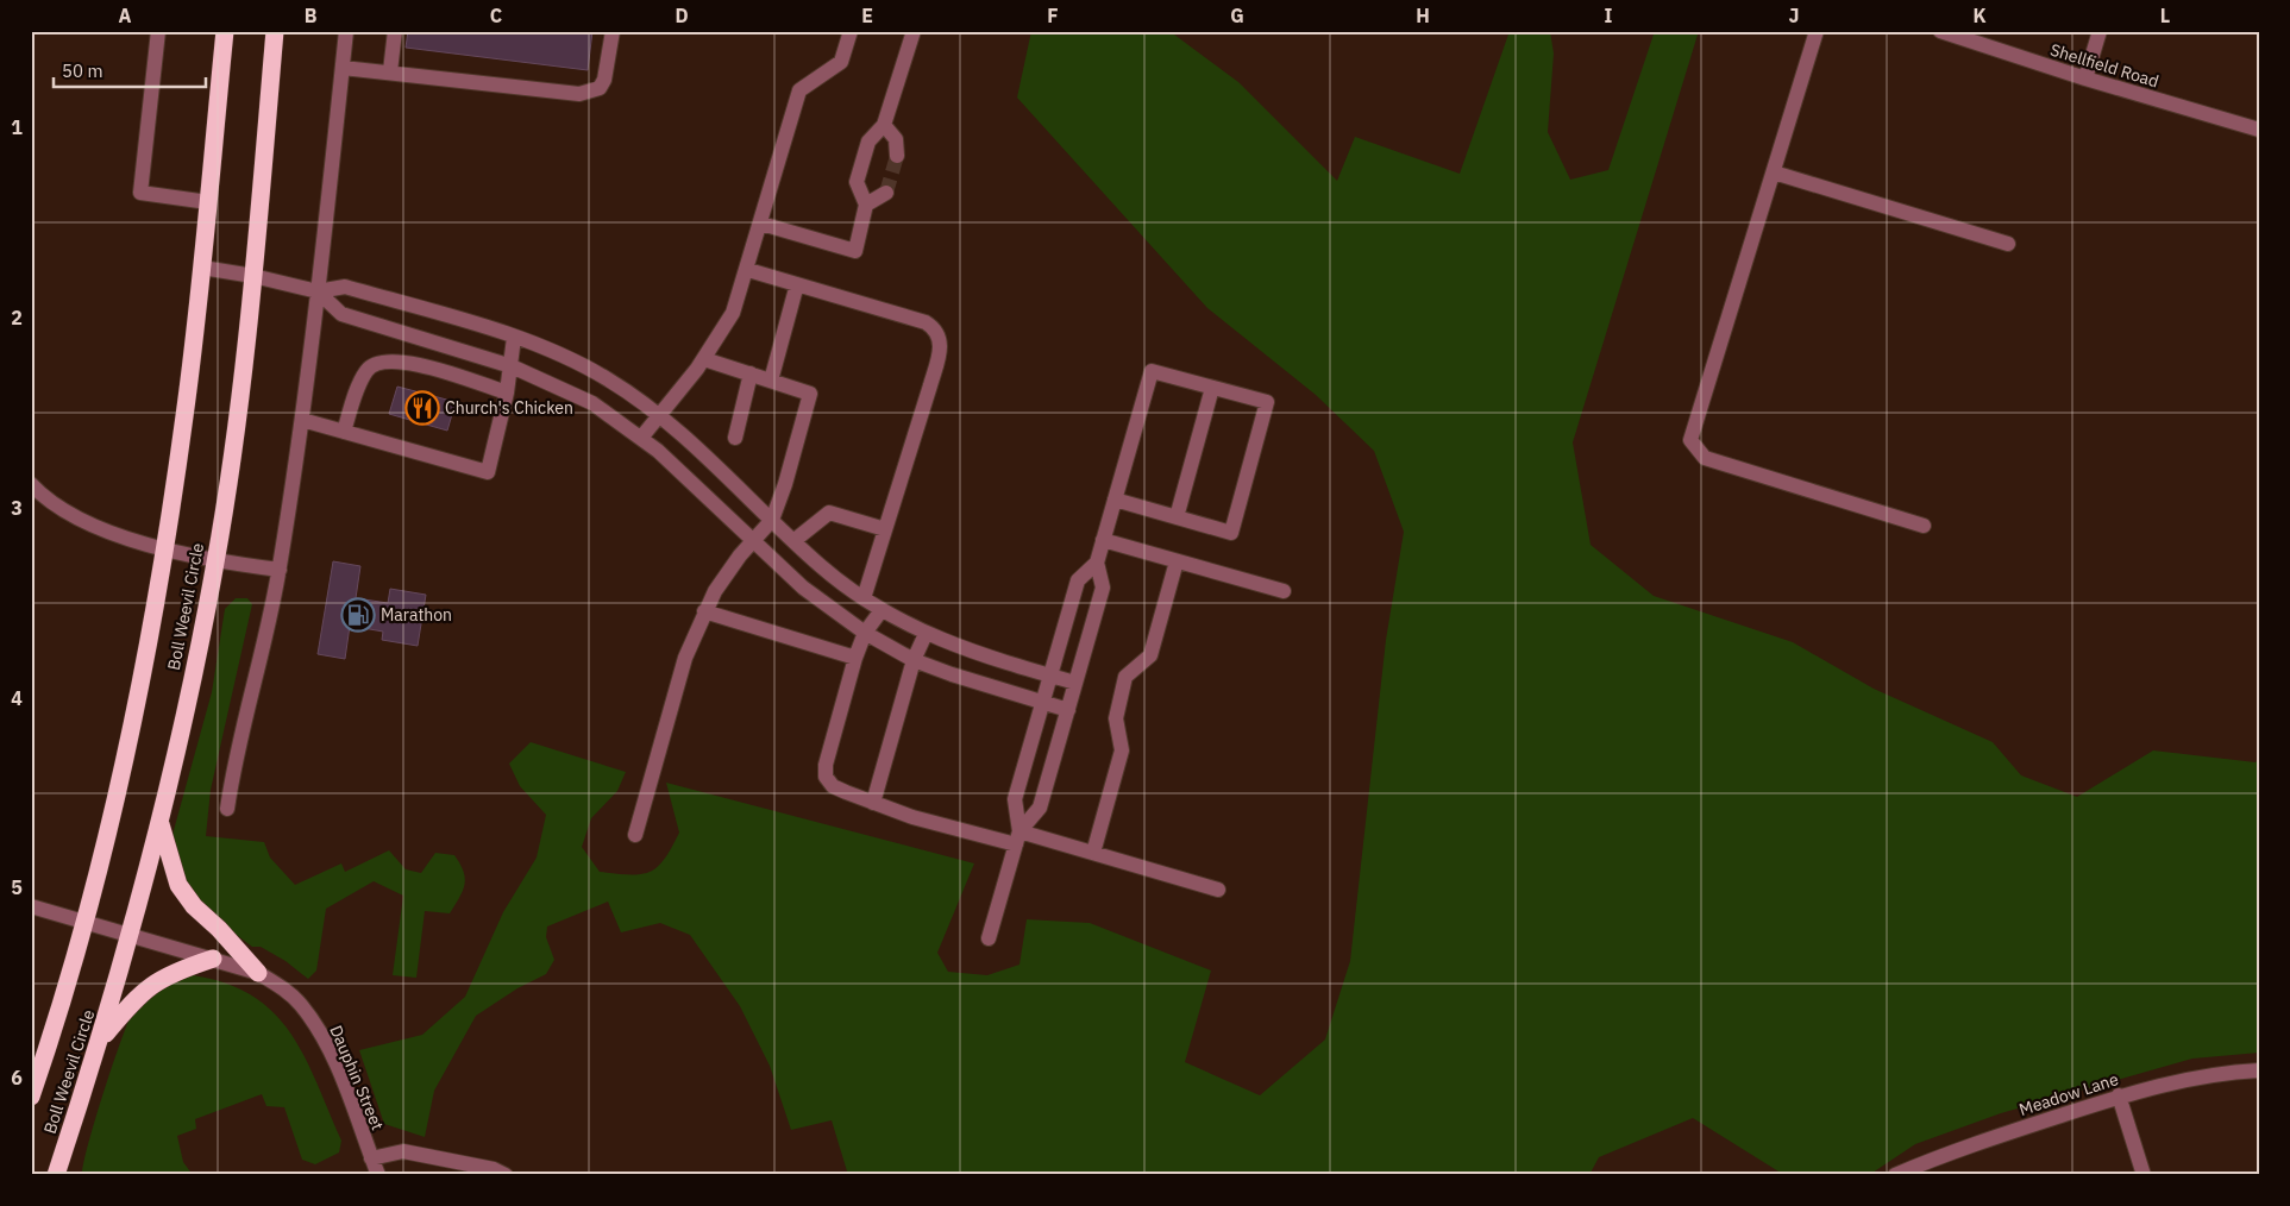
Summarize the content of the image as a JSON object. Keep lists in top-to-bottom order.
{
  "streets": {
    "highway": ["Boll Weevil Circle"],
    "street": ["Shellfield Road", "Dauphin Street", "Meadow Lane"]
  },
  "crossings": [
    ["Boll Weevil Circle", "Dauphin Street"]
  ],
  "places": {
    "restaurant": ["Church's Chicken"],
    "fuel station": ["Marathon"]
  },
  "scale_bar": "50 m",
  "grid": {
    "columns": [
      "A",
      "B",
      "C",
      "D",
      "E",
      "F",
      "G",
      "H",
      "I",
      "J",
      "K",
      "L"
    ],
    "rows": [
      "1",
      "2",
      "3",
      "4",
      "5",
      "6"
    ]
  }
}
